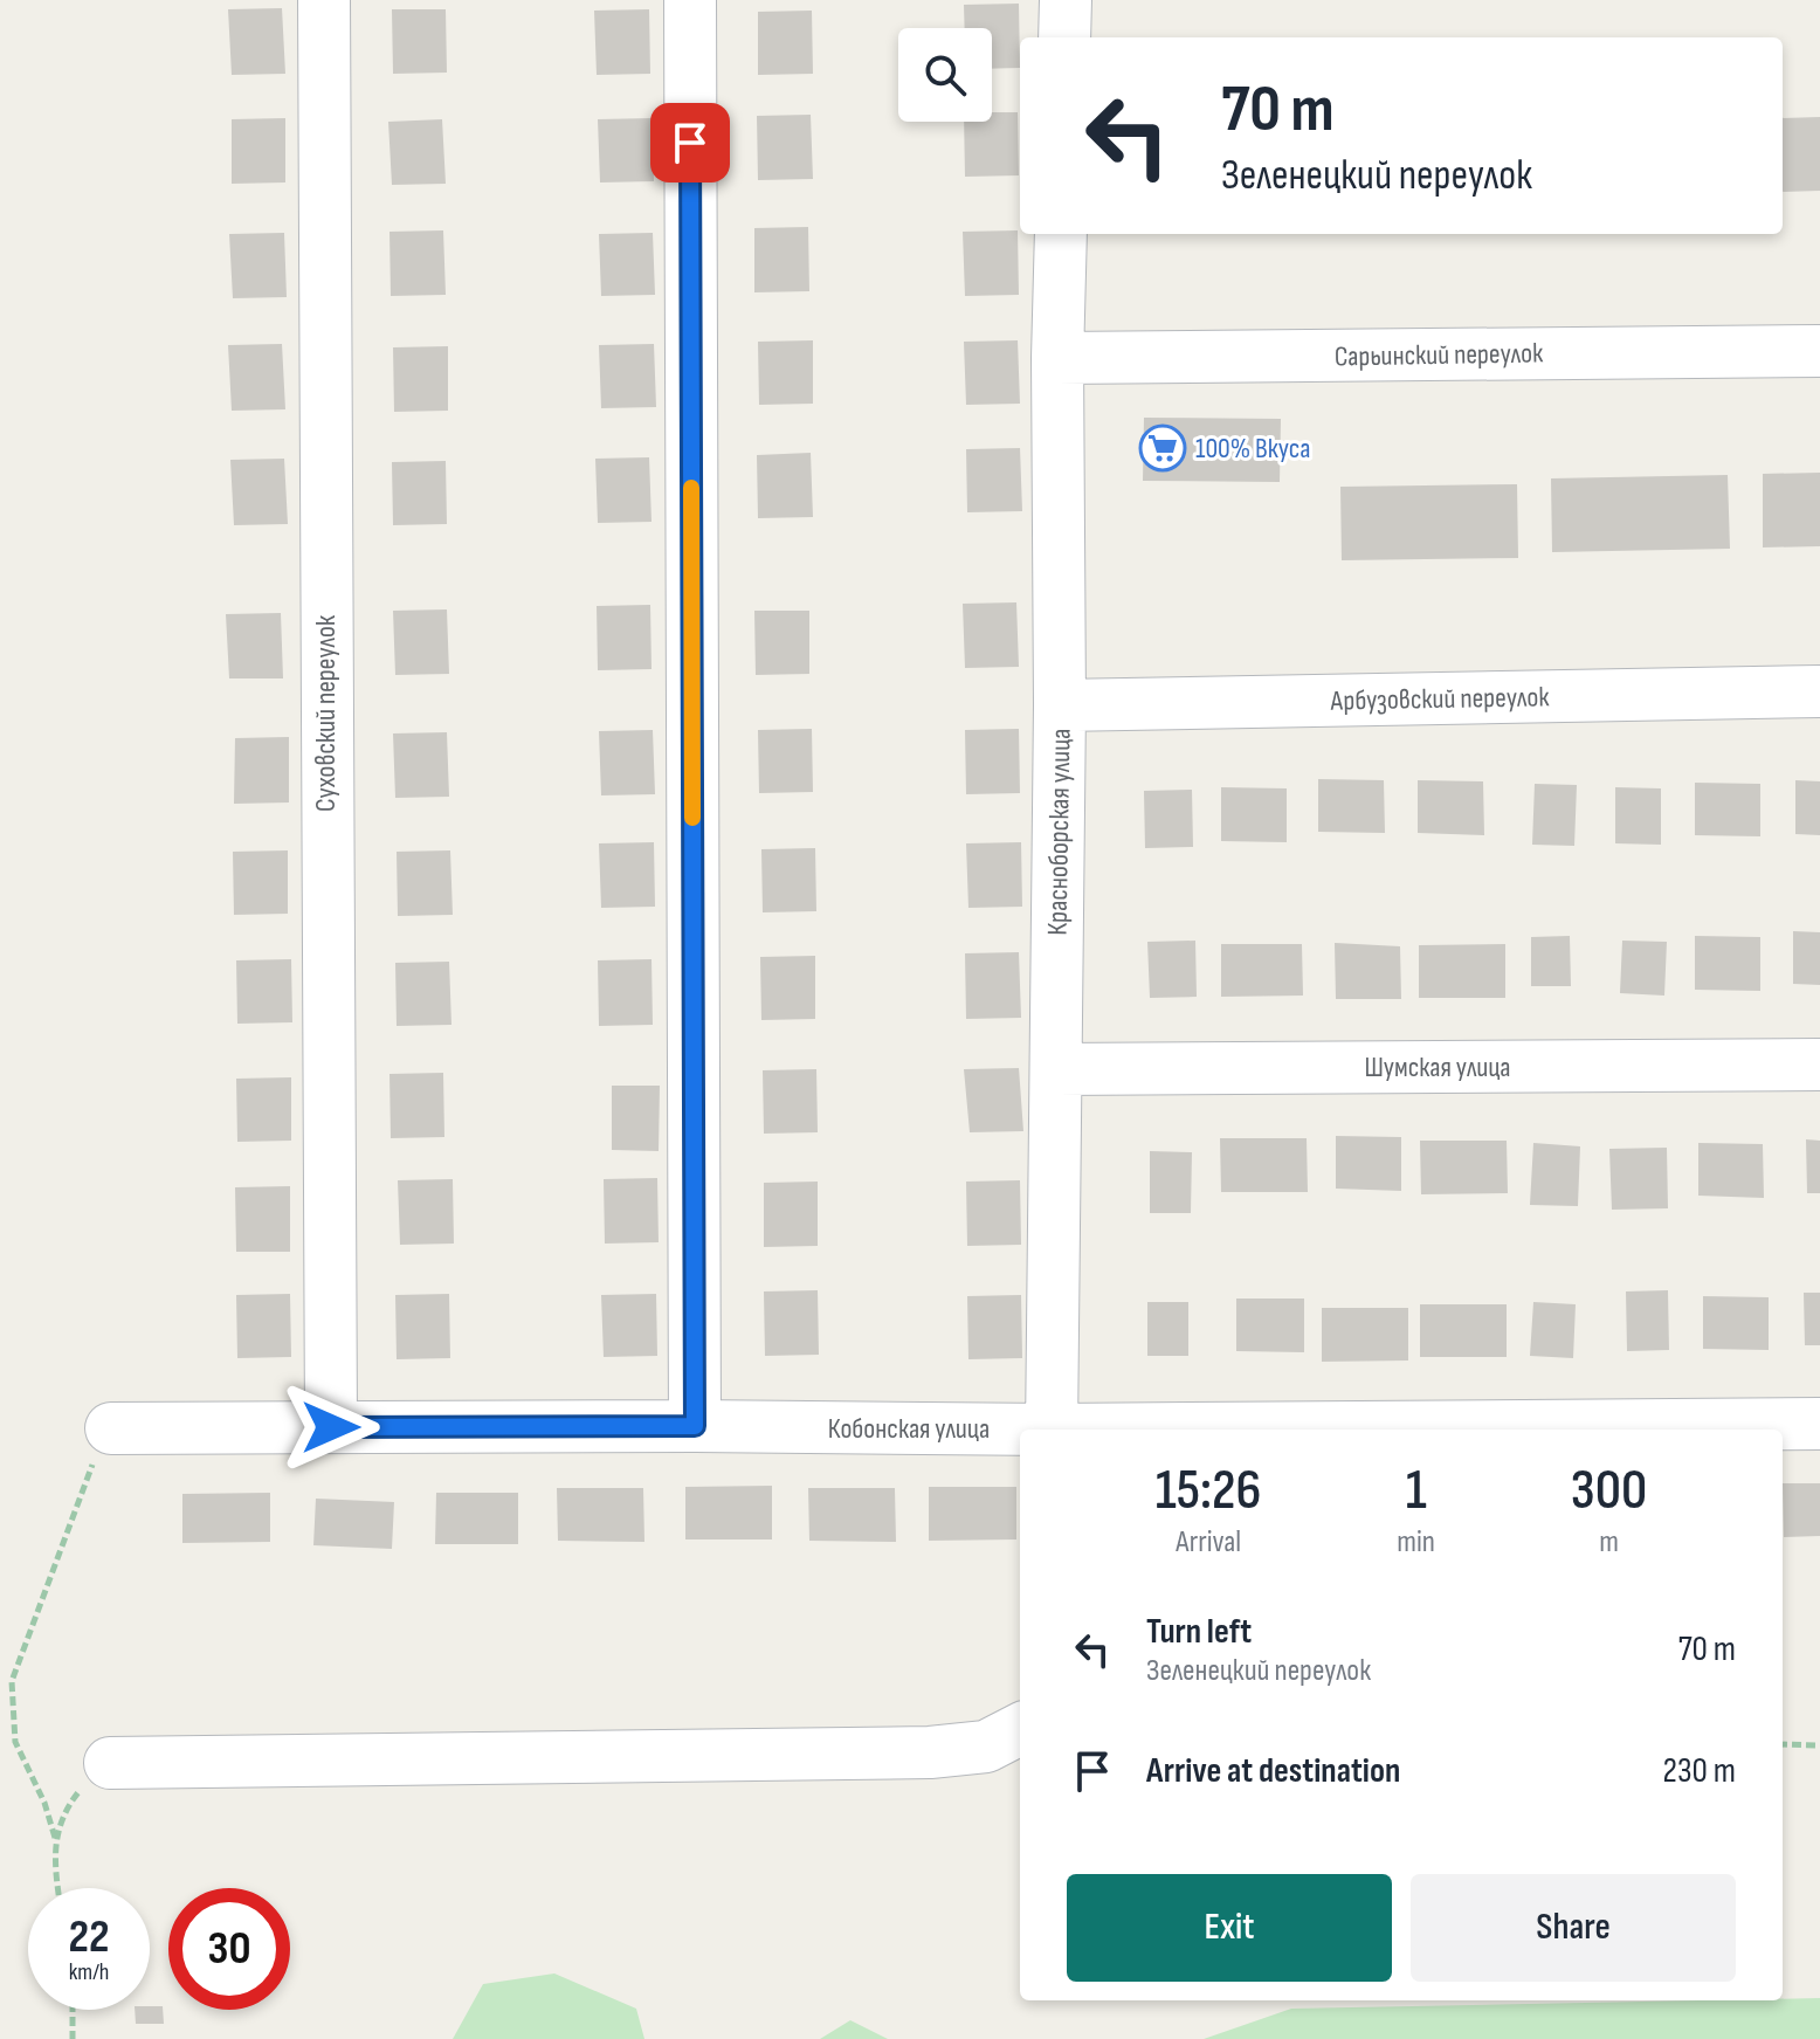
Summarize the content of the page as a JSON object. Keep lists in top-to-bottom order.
{
  "streets": {
    "street": [
      "Сарьинский переулок",
      "Арбузовский переулок",
      "Суховский переулок",
      "Красноборская улица",
      "Шумская улица",
      "Кобонская улица"
    ]
  },
  "crossings": [
    ["Сарьинский переулок", "Красноборская улица"],
    ["Арбузовский переулок", "Красноборская улица"],
    ["Суховский переулок", "Кобонская улица"],
    ["Красноборская улица", "Шумская улица"]
  ],
  "places": {
    "supermarket": ["100% Вкуса"]
  },
  "page": {
    "turn": ["70 m", "Зеленецкий переулок"],
    "eta": [
      "15:26",
      "Arrival",
      "1",
      "min",
      "300",
      "m"
    ],
    "list": [
      {
        "name": "Turn left",
        "note": "Зеленецкий переулок",
        "value": "70 m"
      },
      {
        "name": "Arrive at destination",
        "value": "230 m"
      }
    ],
    "buttons": ["Exit", "Share"],
    "speed": "22 km/h",
    "limit": "30"
  }
}
